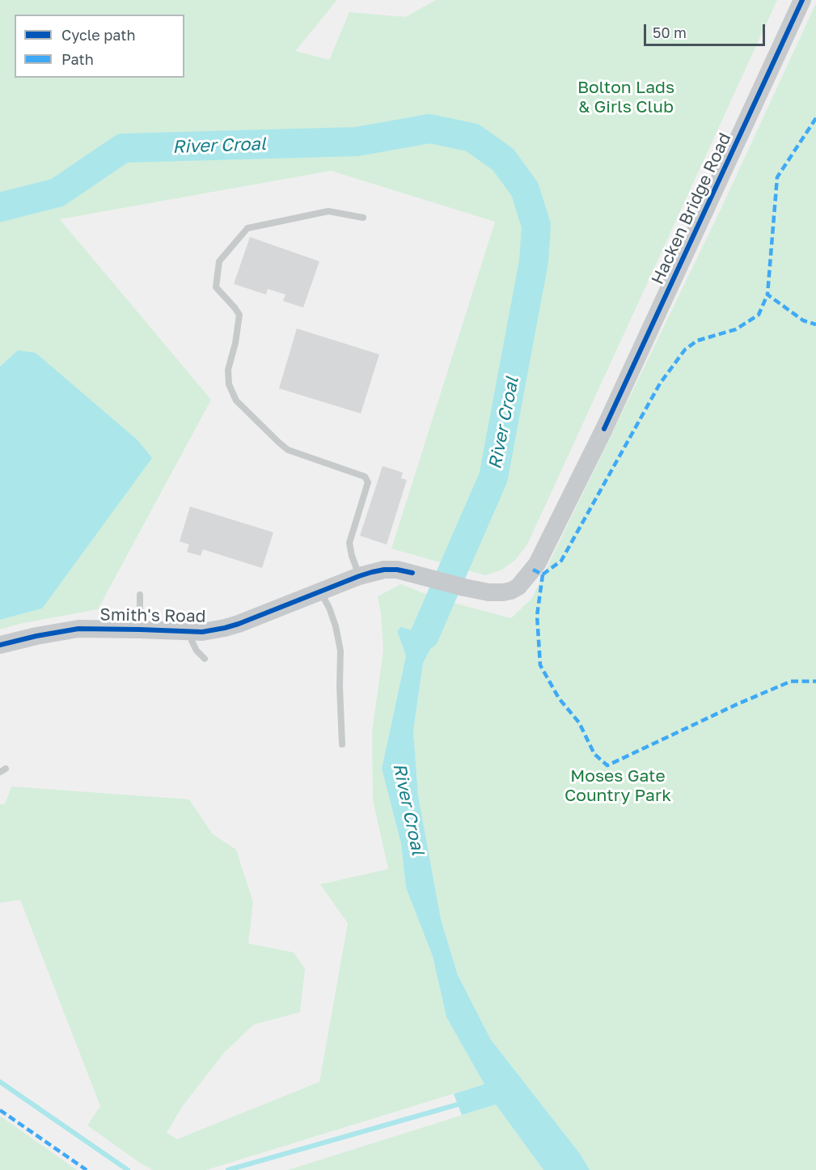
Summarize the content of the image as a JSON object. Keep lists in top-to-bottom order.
{
  "streets": {
    "street": ["Hacken Bridge Road", "Smith's Road"]
  },
  "crossings": [
    ["Hacken Bridge Road", "Smith's Road"]
  ],
  "water": ["River Croal"],
  "parks": ["Bolton Lads & Girls Club", "Moses Gate Country Park"],
  "legend": ["Cycle path", "Path"],
  "scale_bar": "50 m"
}
